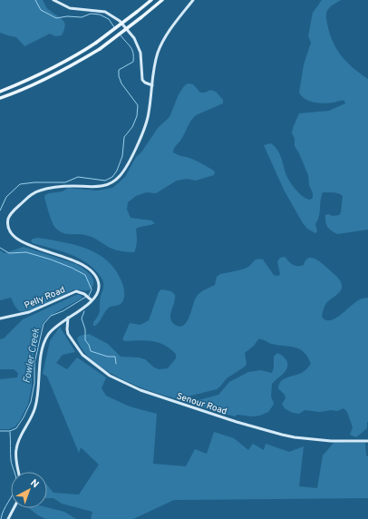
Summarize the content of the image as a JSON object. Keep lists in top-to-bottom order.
{
  "streets": {
    "main road": ["Pelly Road", "Senour Road"]
  },
  "water": ["Fowler Creek"],
  "north": "top right"
}
